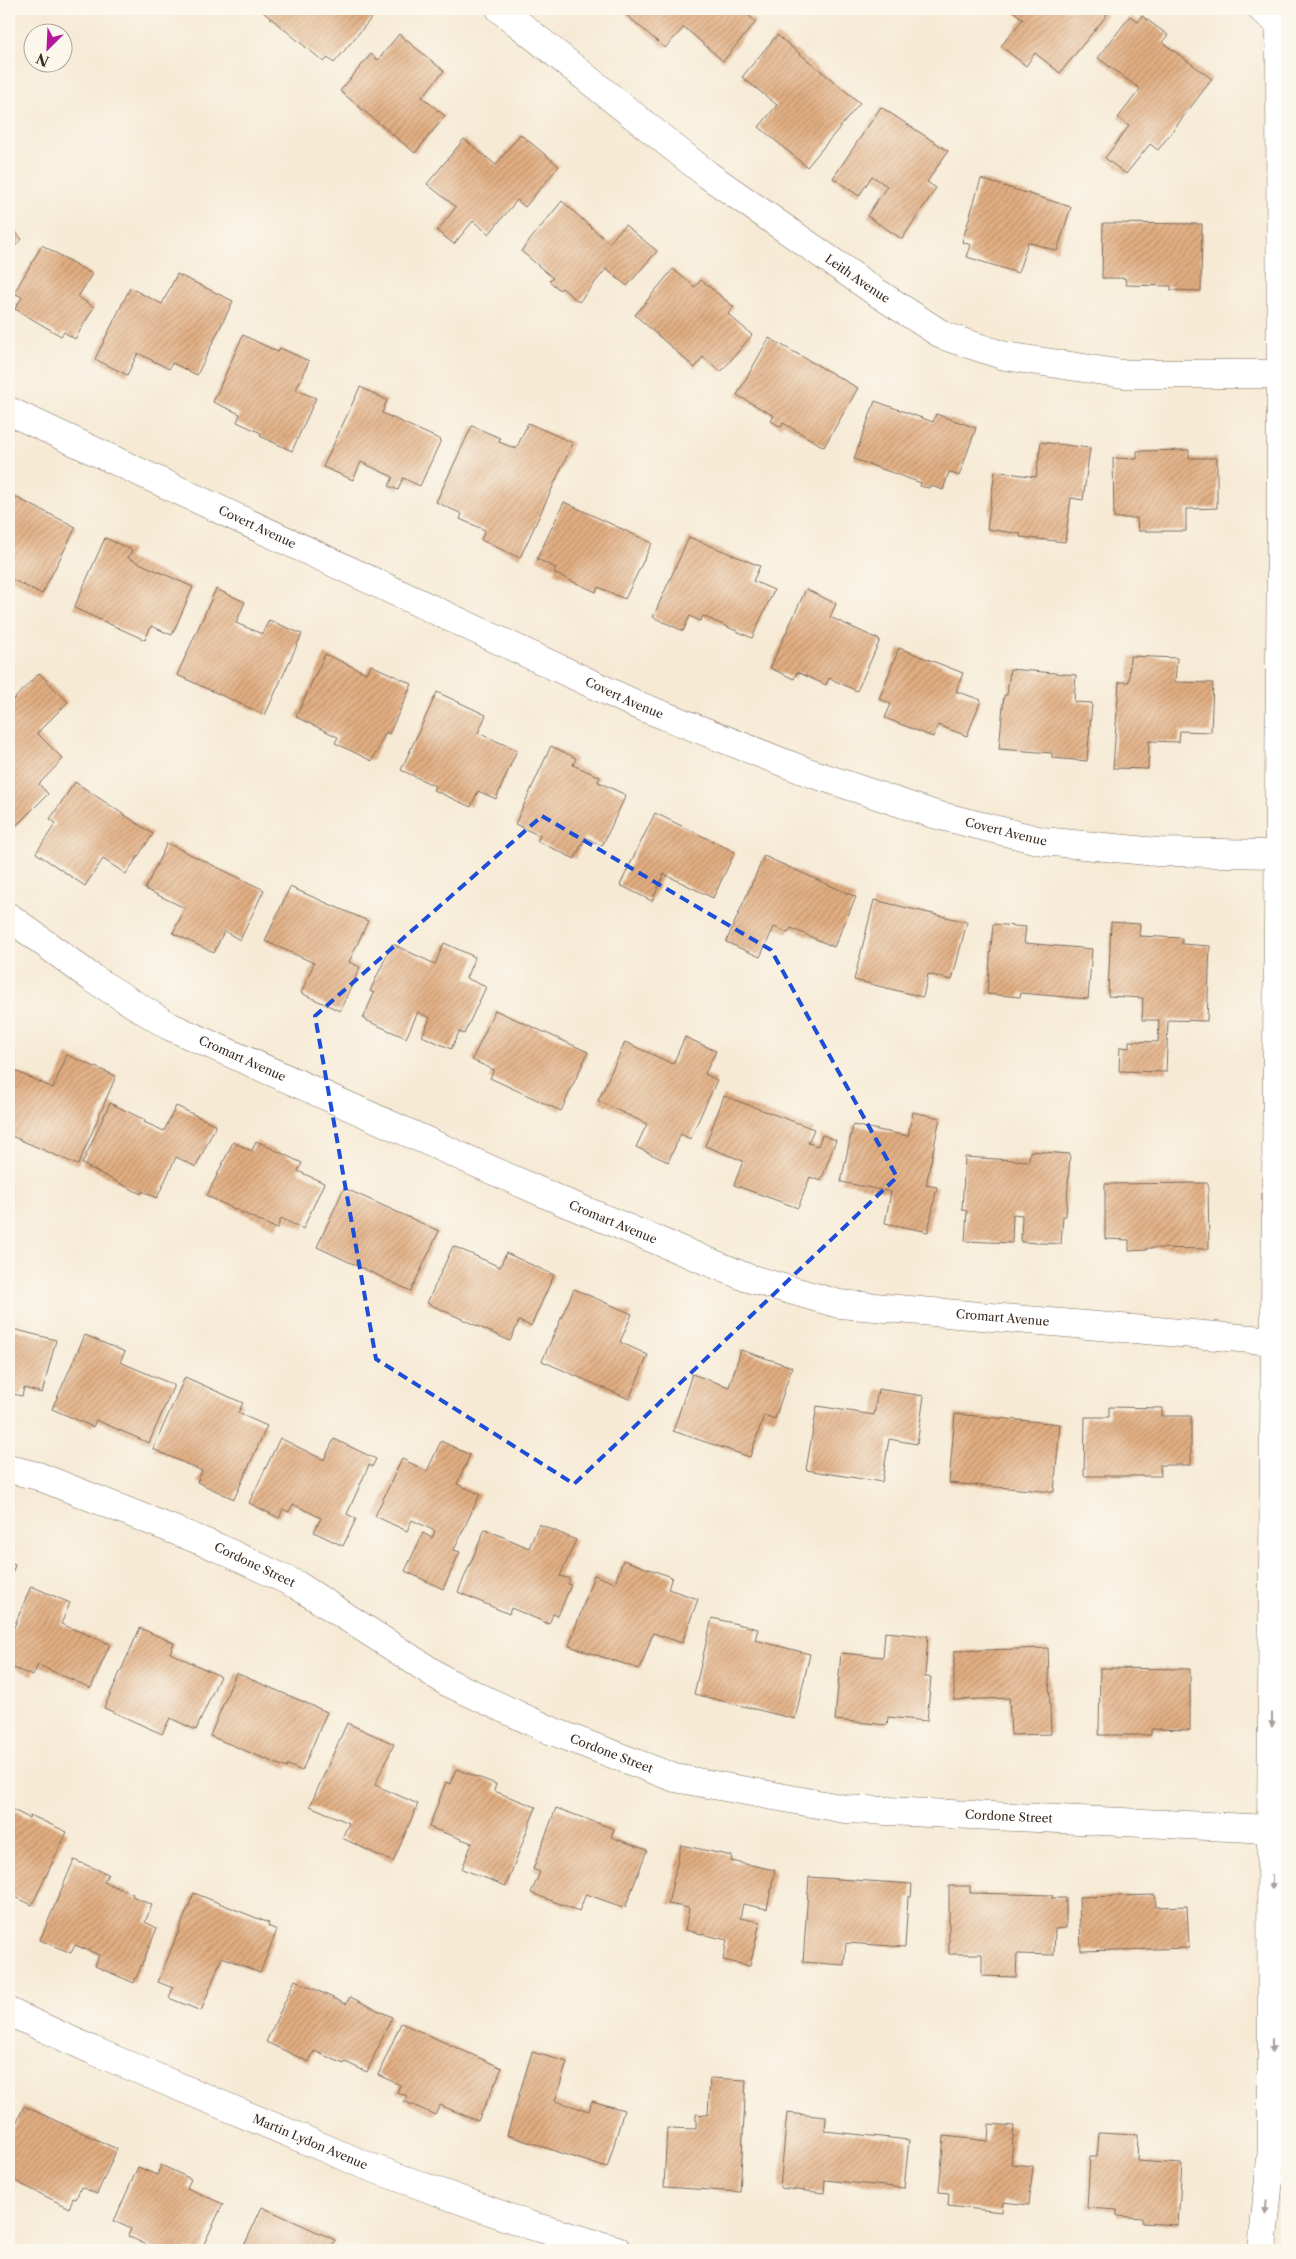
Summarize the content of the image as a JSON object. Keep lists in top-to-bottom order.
{
  "streets": {
    "street": [
      "Leith Avenue",
      "Covert Avenue",
      "Cromart Avenue",
      "Cordone Street",
      "Martin Lydon Avenue"
    ]
  },
  "north": "bottom left"
}
